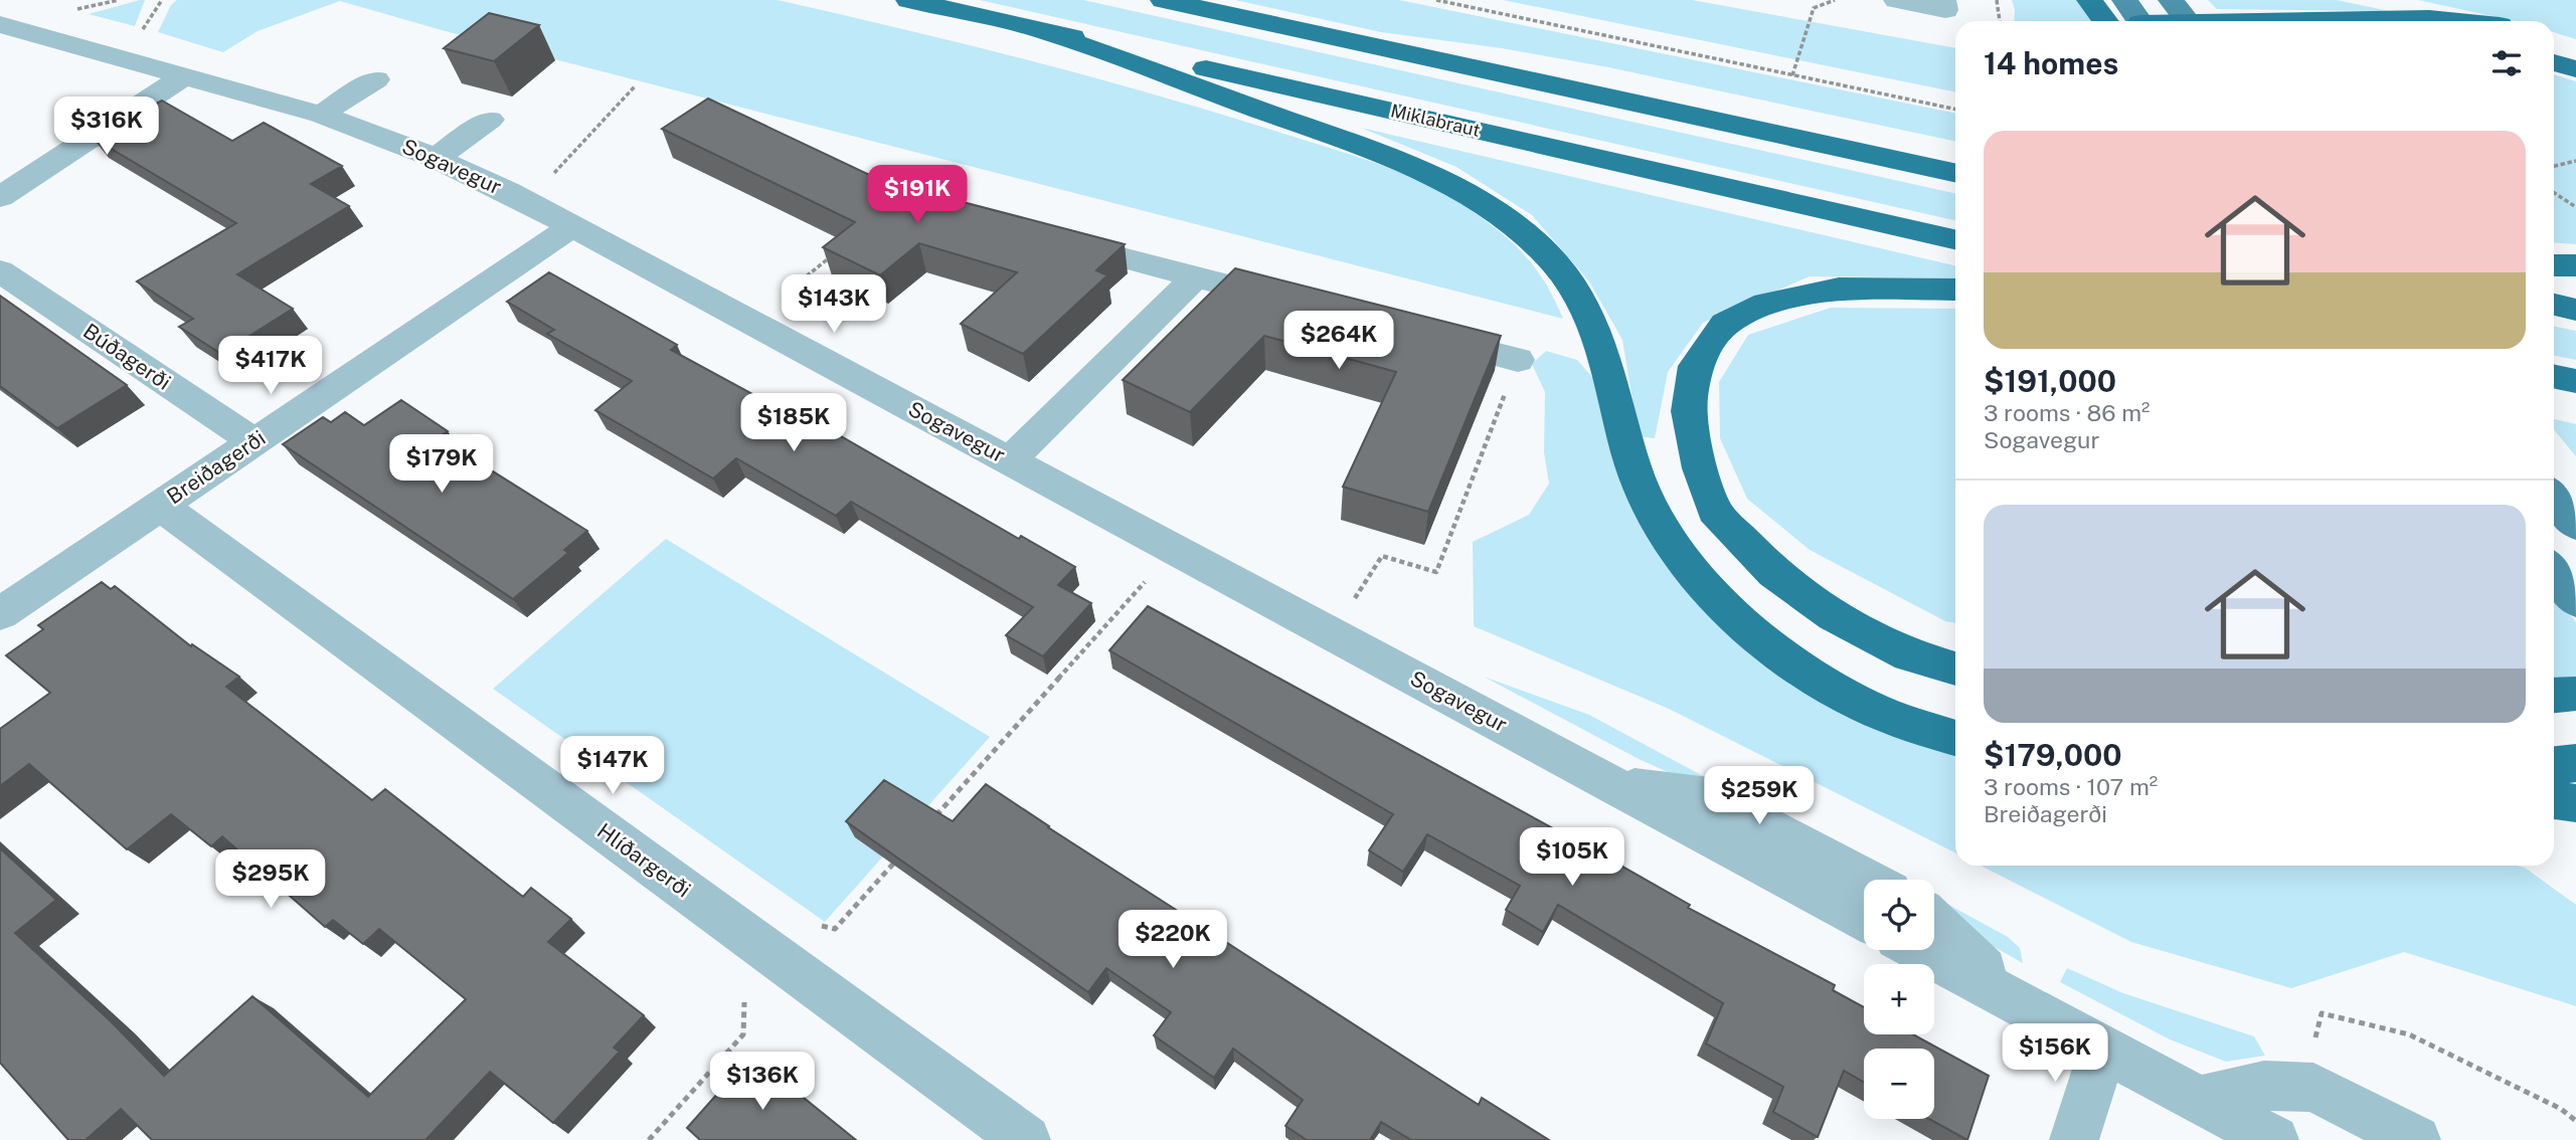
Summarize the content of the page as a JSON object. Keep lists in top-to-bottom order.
{
  "streets": {
    "highway": ["Miklabraut"],
    "street": [
      "Sogavegur",
      "Búðagerði",
      "Breiðagerði",
      "Hlíðargerði"
    ]
  },
  "crossings": [
    ["Sogavegur", "Breiðagerði"],
    ["Búðagerði", "Breiðagerði"],
    ["Breiðagerði", "Hlíðargerði"]
  ],
  "page": {
    "heading": "14 homes",
    "price": [
      "$316K",
      "$191K",
      "$143K",
      "$264K",
      "$417K",
      "$185K",
      "$179K",
      "$147K",
      "$259K",
      "$105K",
      "$295K",
      "$220K",
      "$156K",
      "$136K"
    ],
    "list": [
      {
        "name": "$191,000",
        "note": "3 rooms · 86 m² · Sogavegur"
      },
      {
        "name": "$179,000",
        "note": "3 rooms · 107 m² · Breiðagerði"
      }
    ],
    "map_buttons": ["+", "−"]
  }
}
